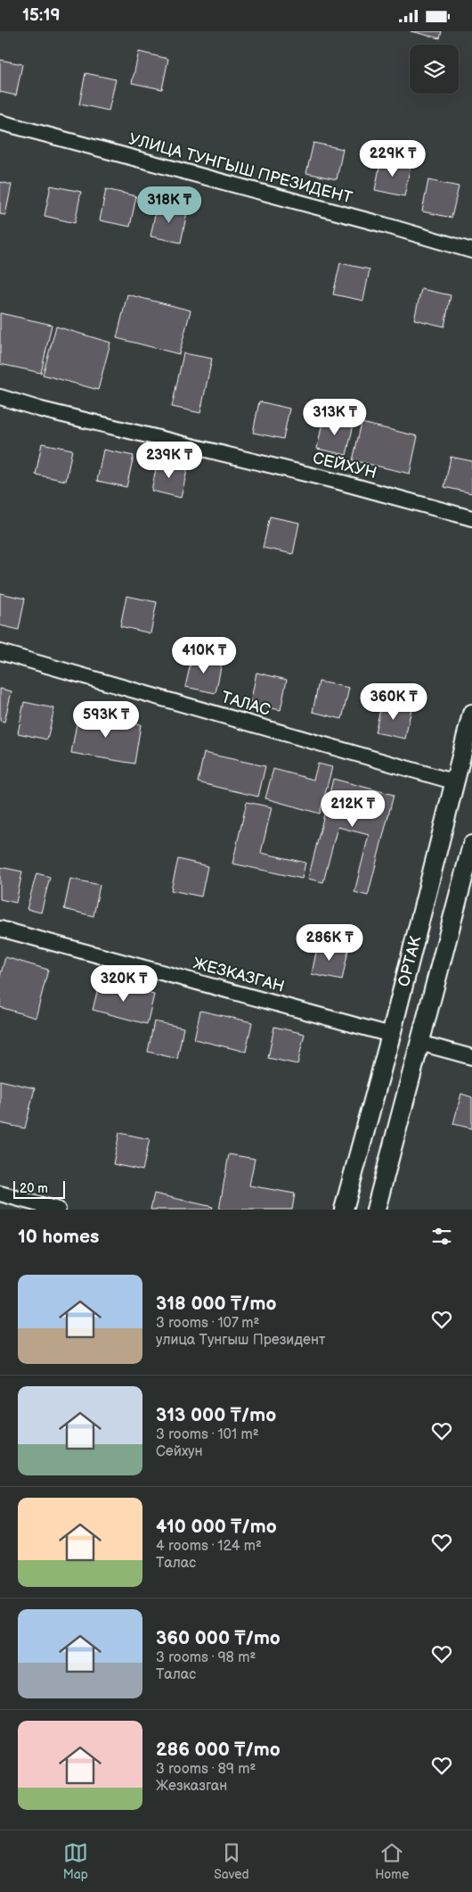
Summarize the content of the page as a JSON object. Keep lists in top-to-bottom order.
{
  "streets": {
    "street": [
      "УЛИЦА ТУНГЫШ ПРЕЗИДЕНТ",
      "СЕЙХУН",
      "ТАЛАС",
      "ОРТАК",
      "ЖЕЗКАЗГАН"
    ]
  },
  "crossings": [
    ["ТАЛАС", "ОРТАК"],
    ["ОРТАК", "ЖЕЗКАЗГАН"]
  ],
  "scale_bar": "20 m",
  "page": {
    "status": "15:19",
    "price": [
      "229K ₸",
      "318K ₸",
      "313K ₸",
      "239K ₸",
      "410K ₸",
      "360K ₸",
      "593K ₸",
      "212K ₸",
      "286K ₸",
      "320K ₸"
    ],
    "scale": "20 m",
    "heading": "10 homes",
    "list": [
      {
        "name": "318 000 ₸/mo",
        "note": "3 rooms · 107 m² · улица Тунгыш Президент"
      },
      {
        "name": "313 000 ₸/mo",
        "note": "3 rooms · 101 m² · Сейхун"
      },
      {
        "name": "410 000 ₸/mo",
        "note": "4 rooms · 124 m² · Талас"
      },
      {
        "name": "360 000 ₸/mo",
        "note": "3 rooms · 98 m² · Талас"
      },
      {
        "name": "286 000 ₸/mo",
        "note": "3 rooms · 89 m² · Жезказган"
      }
    ],
    "tabs": ["Map", "Saved", "Home"]
  }
}
